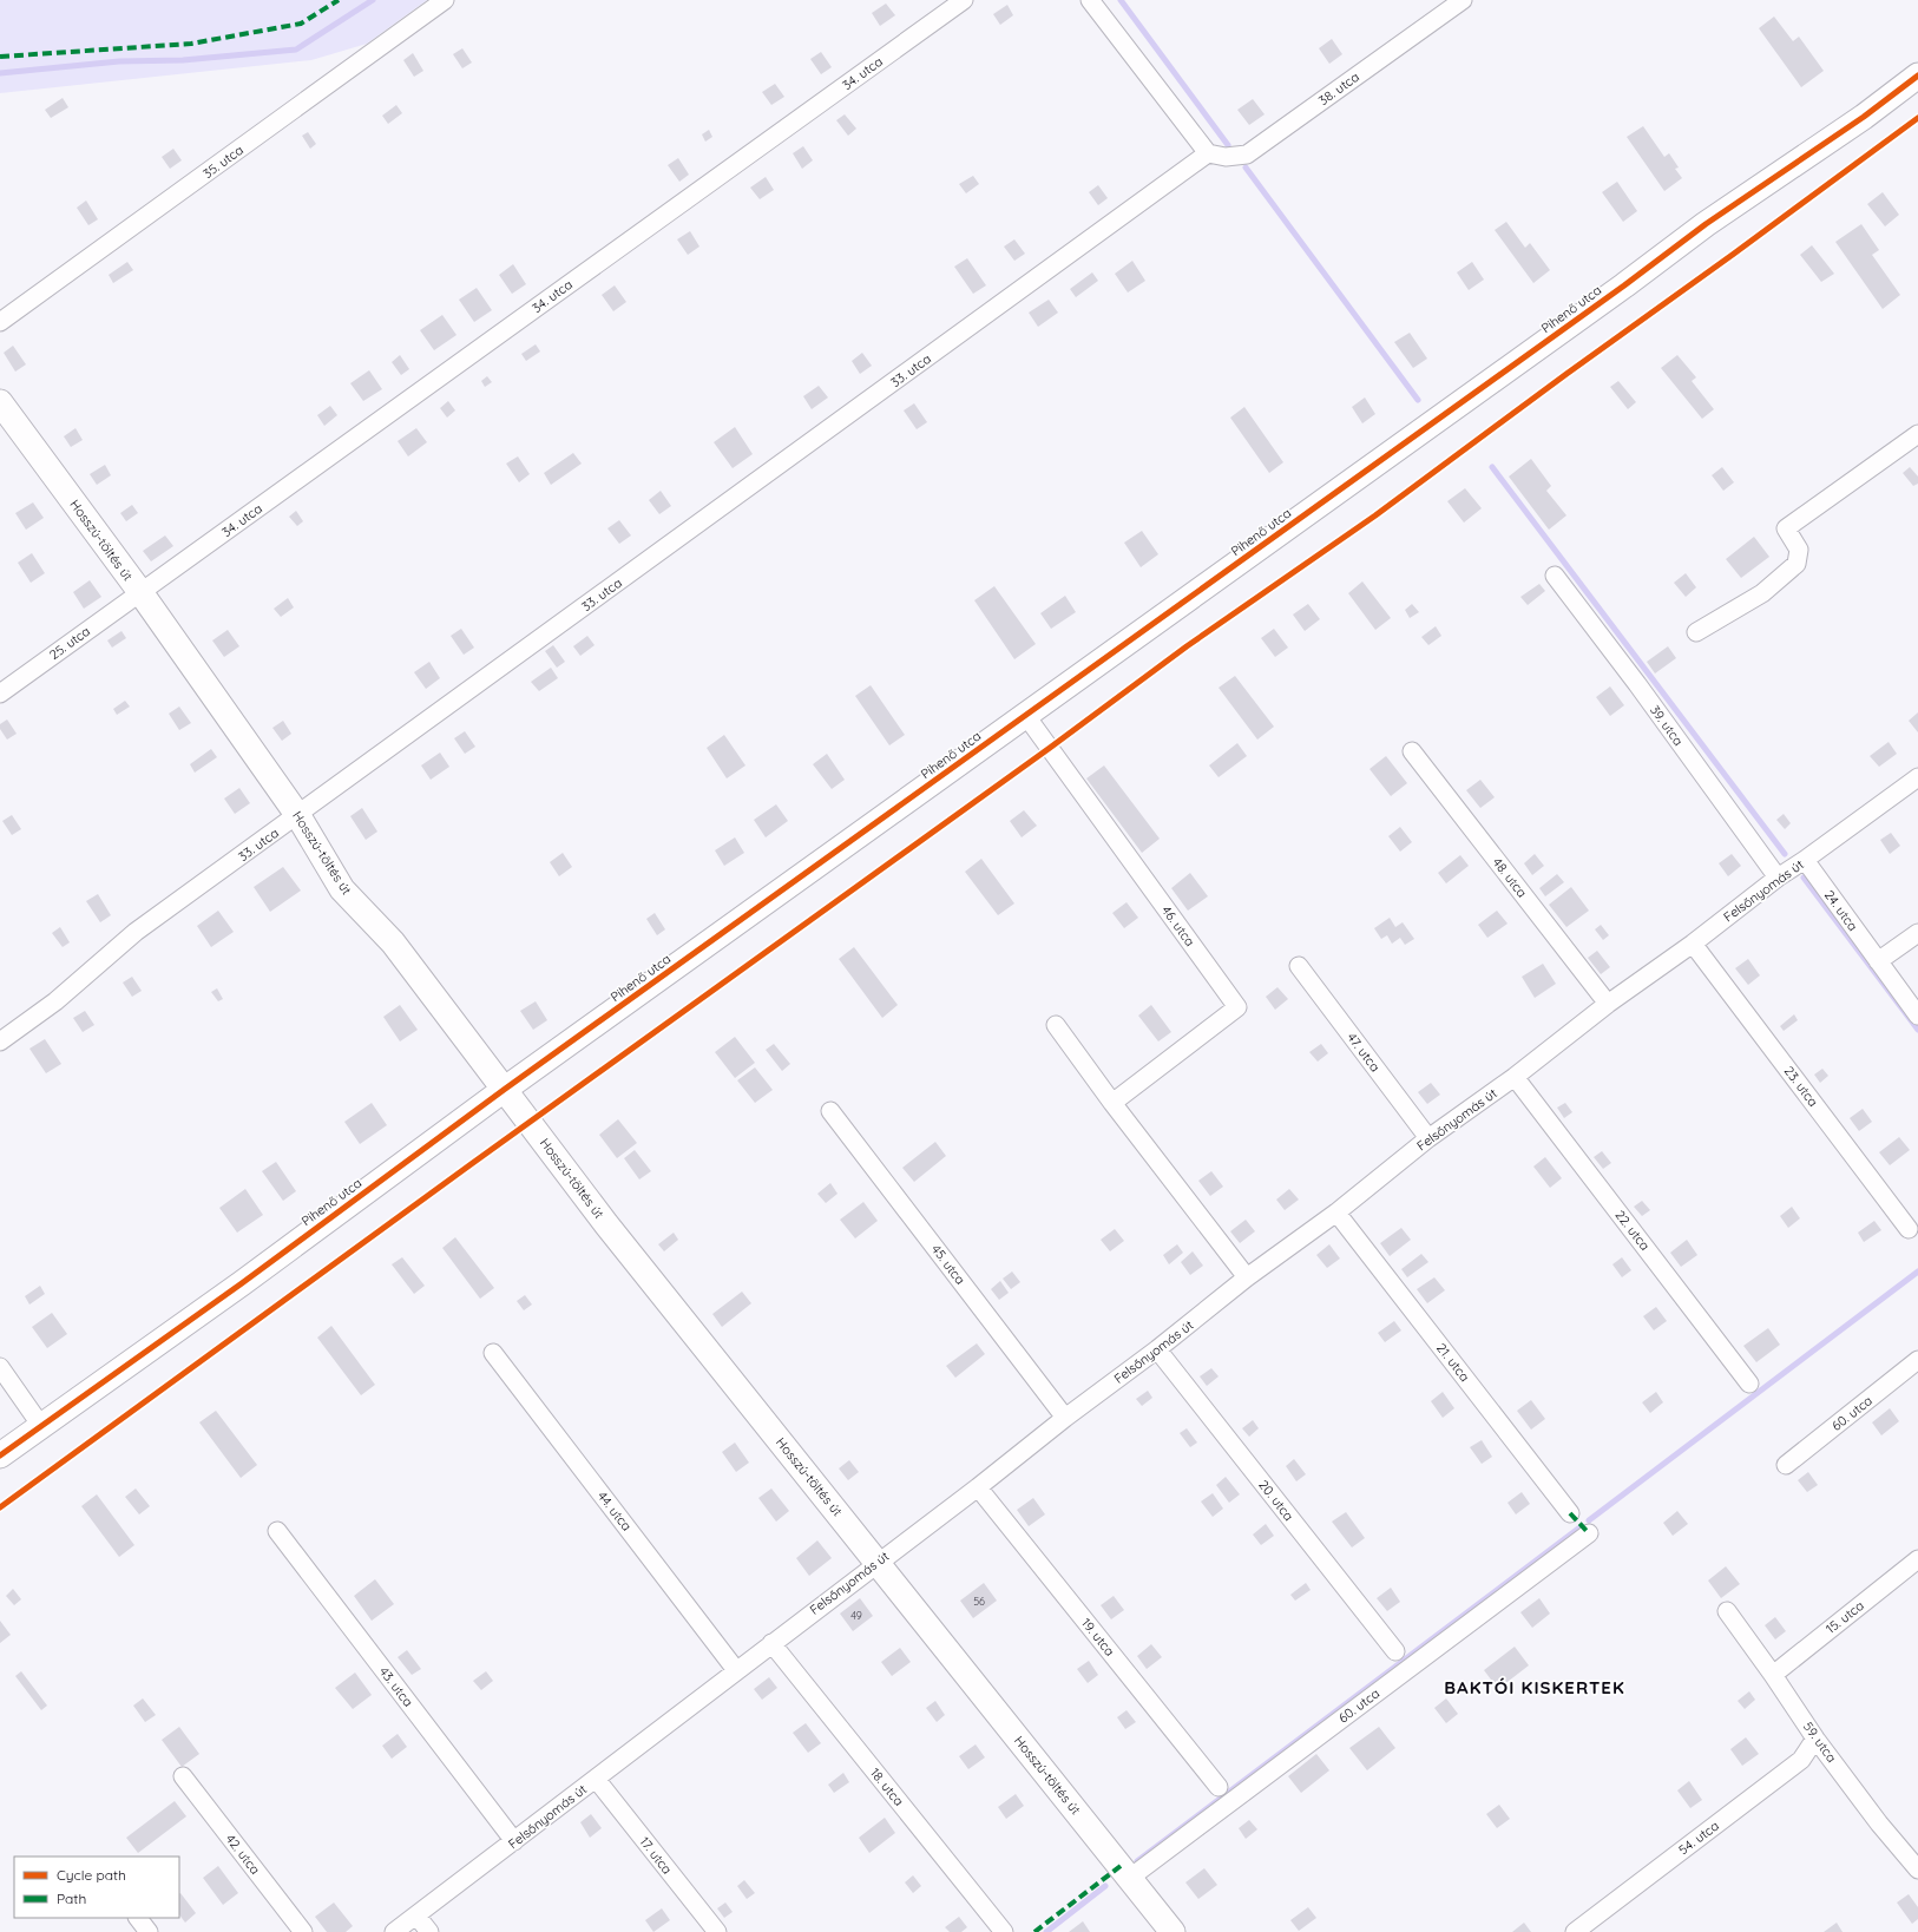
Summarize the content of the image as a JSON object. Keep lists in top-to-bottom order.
{
  "streets": {
    "street": [
      "34. utca",
      "38. utca",
      "35. utca",
      "Pihenő utca",
      "33. utca",
      "Hosszú-töltés út",
      "25. utca",
      "39. utca",
      "48. utca",
      "Felsőnyomás út",
      "24. utca",
      "46. utca",
      "47. utca",
      "23. utca",
      "22. utca",
      "45. utca",
      "21. utca",
      "60. utca",
      "20. utca",
      "44. utca",
      "15. utca",
      "19. utca",
      "43. utca",
      "59. utca",
      "18. utca",
      "54. utca",
      "42. utca",
      "17. utca"
    ]
  },
  "crossings": [
    ["34. utca", "Hosszú-töltés út"],
    ["34. utca", "25. utca"],
    ["38. utca", "33. utca"],
    ["Pihenő utca", "Hosszú-töltés út"],
    ["Pihenő utca", "46. utca"],
    ["33. utca", "Hosszú-töltés út"],
    ["Hosszú-töltés út", "25. utca"],
    ["Hosszú-töltés út", "Felsőnyomás út"],
    ["Hosszú-töltés út", "60. utca"],
    ["39. utca", "Felsőnyomás út"],
    ["48. utca", "Felsőnyomás út"],
    ["Felsőnyomás út", "24. utca"],
    ["Felsőnyomás út", "47. utca"],
    ["Felsőnyomás út", "23. utca"],
    ["Felsőnyomás út", "22. utca"],
    ["Felsőnyomás út", "45. utca"],
    ["Felsőnyomás út", "21. utca"],
    ["Felsőnyomás út", "20. utca"],
    ["Felsőnyomás út", "44. utca"],
    ["Felsőnyomás út", "19. utca"],
    ["Felsőnyomás út", "43. utca"],
    ["Felsőnyomás út", "18. utca"],
    ["Felsőnyomás út", "17. utca"],
    ["15. utca", "59. utca"],
    ["59. utca", "54. utca"]
  ],
  "districts": ["BAKTÓI KISKERTEK"],
  "house_numbers": ["56", "49"],
  "legend": ["Cycle path", "Path"]
}
